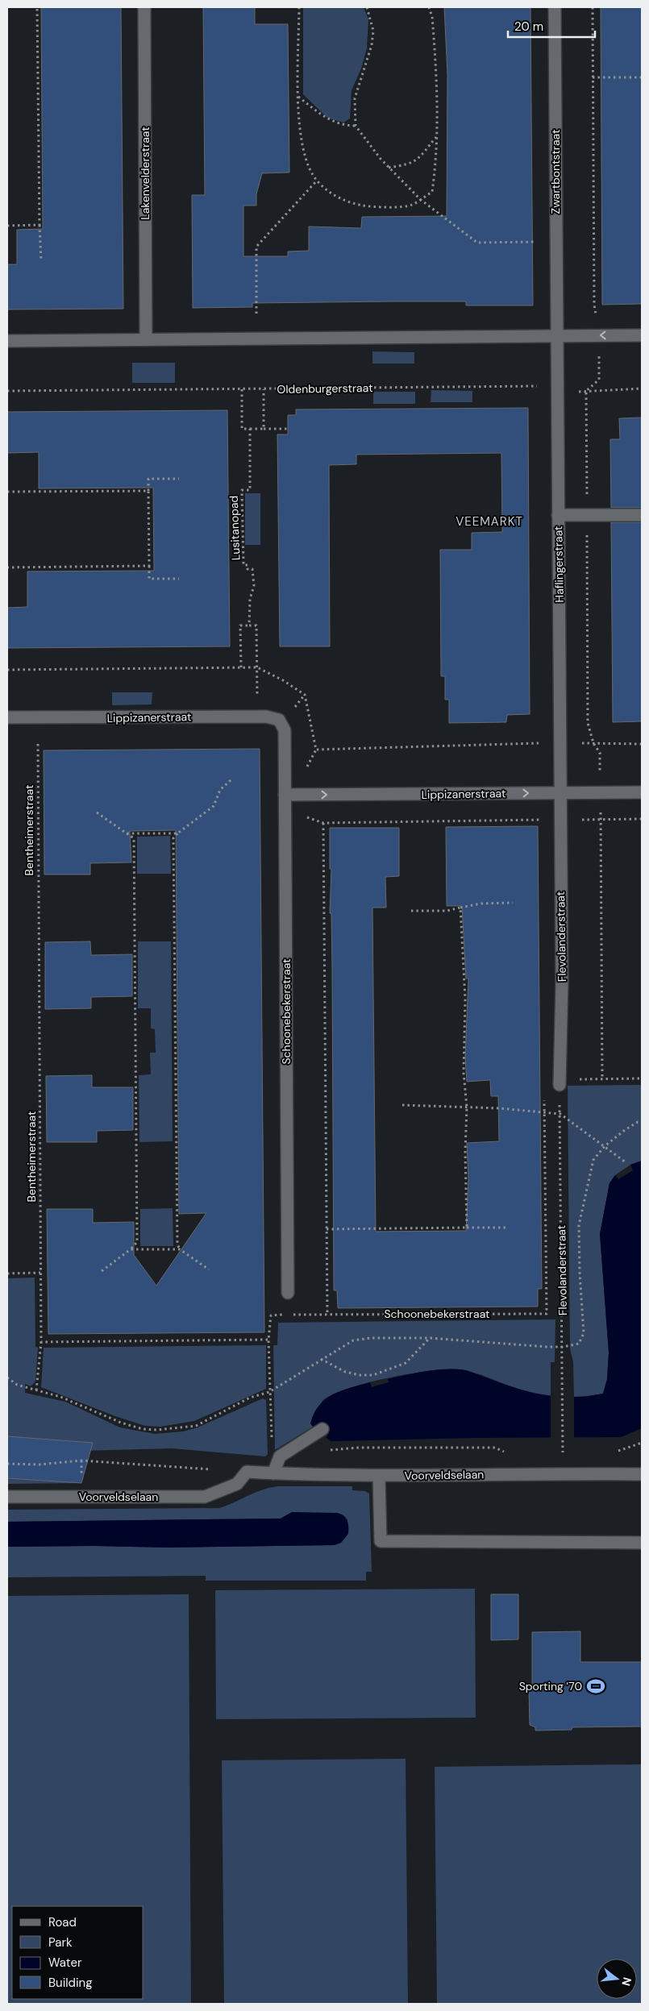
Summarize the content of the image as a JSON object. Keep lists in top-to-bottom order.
{
  "streets": {
    "street": [
      "Zwartbontstraat",
      "Lakenvelderstraat",
      "Haflingerstraat",
      "Lippizanerstraat",
      "Flevolanderstraat",
      "Schoonebekerstraat",
      "Voorveldselaan"
    ],
    "path": ["Oldenburgerstraat", "Lusitanopad", "Bentheimerstraat"]
  },
  "crossings": [
    ["Zwartbontstraat", "Haflingerstraat"],
    ["Oldenburgerstraat", "Haflingerstraat"],
    ["Haflingerstraat", "Lippizanerstraat"],
    ["Haflingerstraat", "Flevolanderstraat"],
    ["Lippizanerstraat", "Flevolanderstraat"],
    ["Lippizanerstraat", "Schoonebekerstraat"],
    ["Flevolanderstraat", "Schoonebekerstraat"]
  ],
  "one_way": ["Lippizanerstraat"],
  "districts": ["VEEMARKT"],
  "places": {
    "sports": ["Sporting '70"]
  },
  "legend": [
    "Road",
    "Park",
    "Water",
    "Building"
  ],
  "scale_bar": "20 m",
  "north": "right"
}
